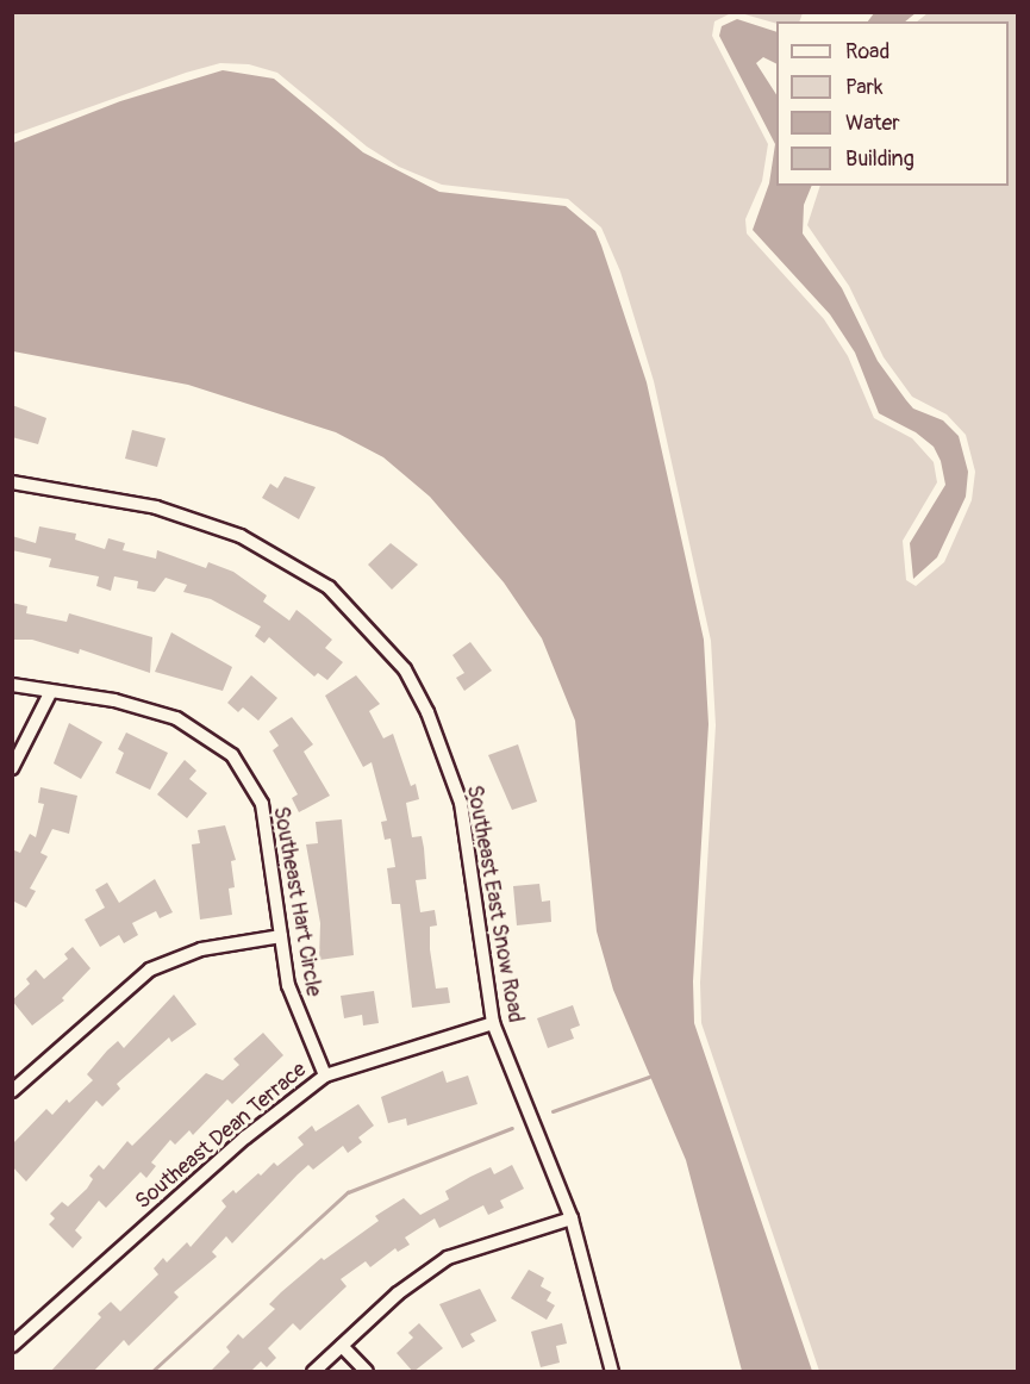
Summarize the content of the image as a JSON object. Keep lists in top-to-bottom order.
{
  "streets": {
    "street": ["Southeast Hart Circle", "Southeast East Snow Road", "Southeast Dean Terrace"]
  },
  "crossings": [
    ["Southeast Hart Circle", "Southeast Dean Terrace"],
    ["Southeast East Snow Road", "Southeast Dean Terrace"]
  ],
  "legend": [
    "Road",
    "Park",
    "Water",
    "Building"
  ]
}
